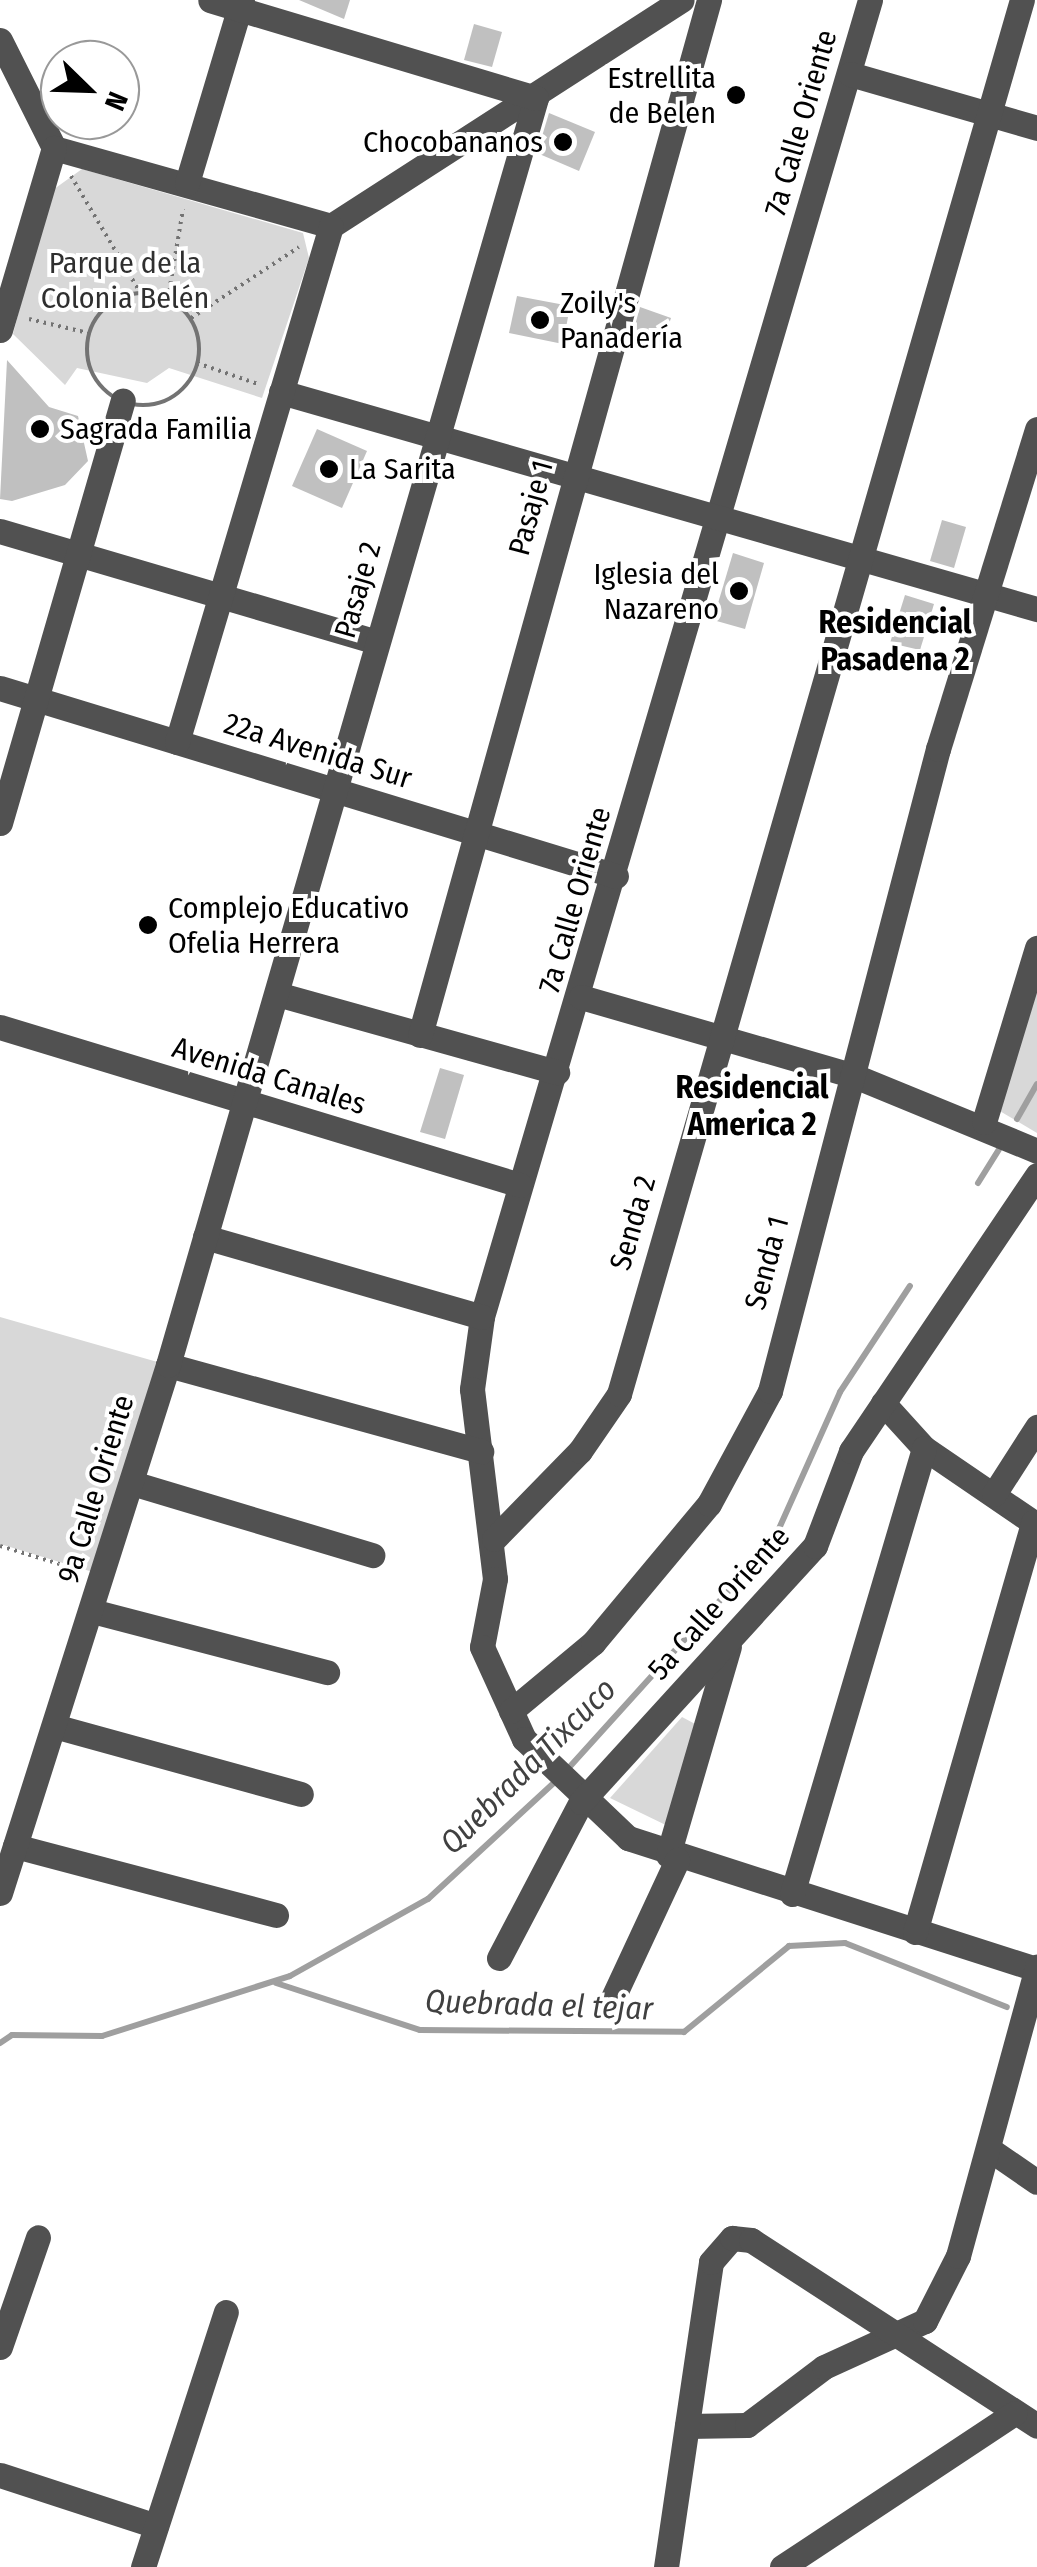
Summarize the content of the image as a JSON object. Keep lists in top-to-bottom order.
{
  "streets": {
    "street": [
      "7a Calle Oriente",
      "Pasaje 1",
      "Pasaje 2",
      "22a Avenida Sur",
      "Avenida Canales",
      "Senda 2",
      "Senda 1",
      "9a Calle Oriente",
      "5a Calle Oriente"
    ]
  },
  "crossings": [
    ["7a Calle Oriente", "22a Avenida Sur"],
    ["7a Calle Oriente", "Avenida Canales"],
    ["7a Calle Oriente", "Senda 2"],
    ["7a Calle Oriente", "Senda 1"],
    ["7a Calle Oriente", "5a Calle Oriente"],
    ["Pasaje 1", "22a Avenida Sur"],
    ["Pasaje 2", "22a Avenida Sur"],
    ["Pasaje 2", "Avenida Canales"],
    ["Pasaje 2", "9a Calle Oriente"],
    ["Avenida Canales", "9a Calle Oriente"]
  ],
  "districts": ["Residencial Pasadena 2", "Residencial America 2"],
  "water": ["Quebrada Tixcuco", "Quebrada el tejar"],
  "parks": ["Parque de la Colonia Belén"],
  "places": [
    "Estrellita de Belen",
    "Chocobananos",
    "Zoily's Panadería",
    "Sagrada Familia",
    "La Sarita",
    "Iglesia del Nazareno",
    "Complejo Educativo Ofelia Herrera"
  ],
  "north": "bottom right"
}
